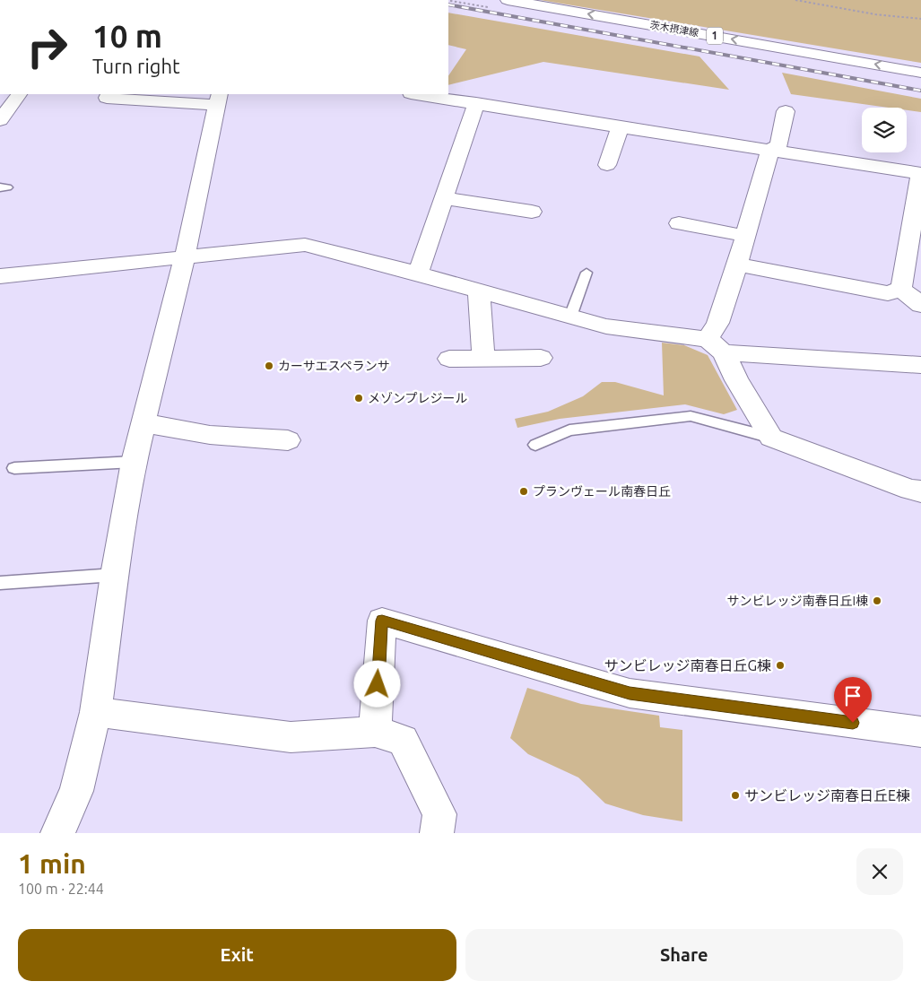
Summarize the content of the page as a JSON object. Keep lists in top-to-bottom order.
{
  "streets": {
    "street": ["茨木摂津線", "1"]
  },
  "places": [
    "カーサエスペランサ",
    "メゾンプレジール",
    "プランヴェール南春日丘",
    "サンビレッジ南春日丘I棟",
    "サンビレッジ南春日丘G棟",
    "サンビレッジ南春日丘E棟"
  ],
  "page": {
    "turn": ["10 m", "Turn right"],
    "heading": ["1 min", "100 m · 22:44"],
    "buttons": ["Exit", "Share"]
  }
}
